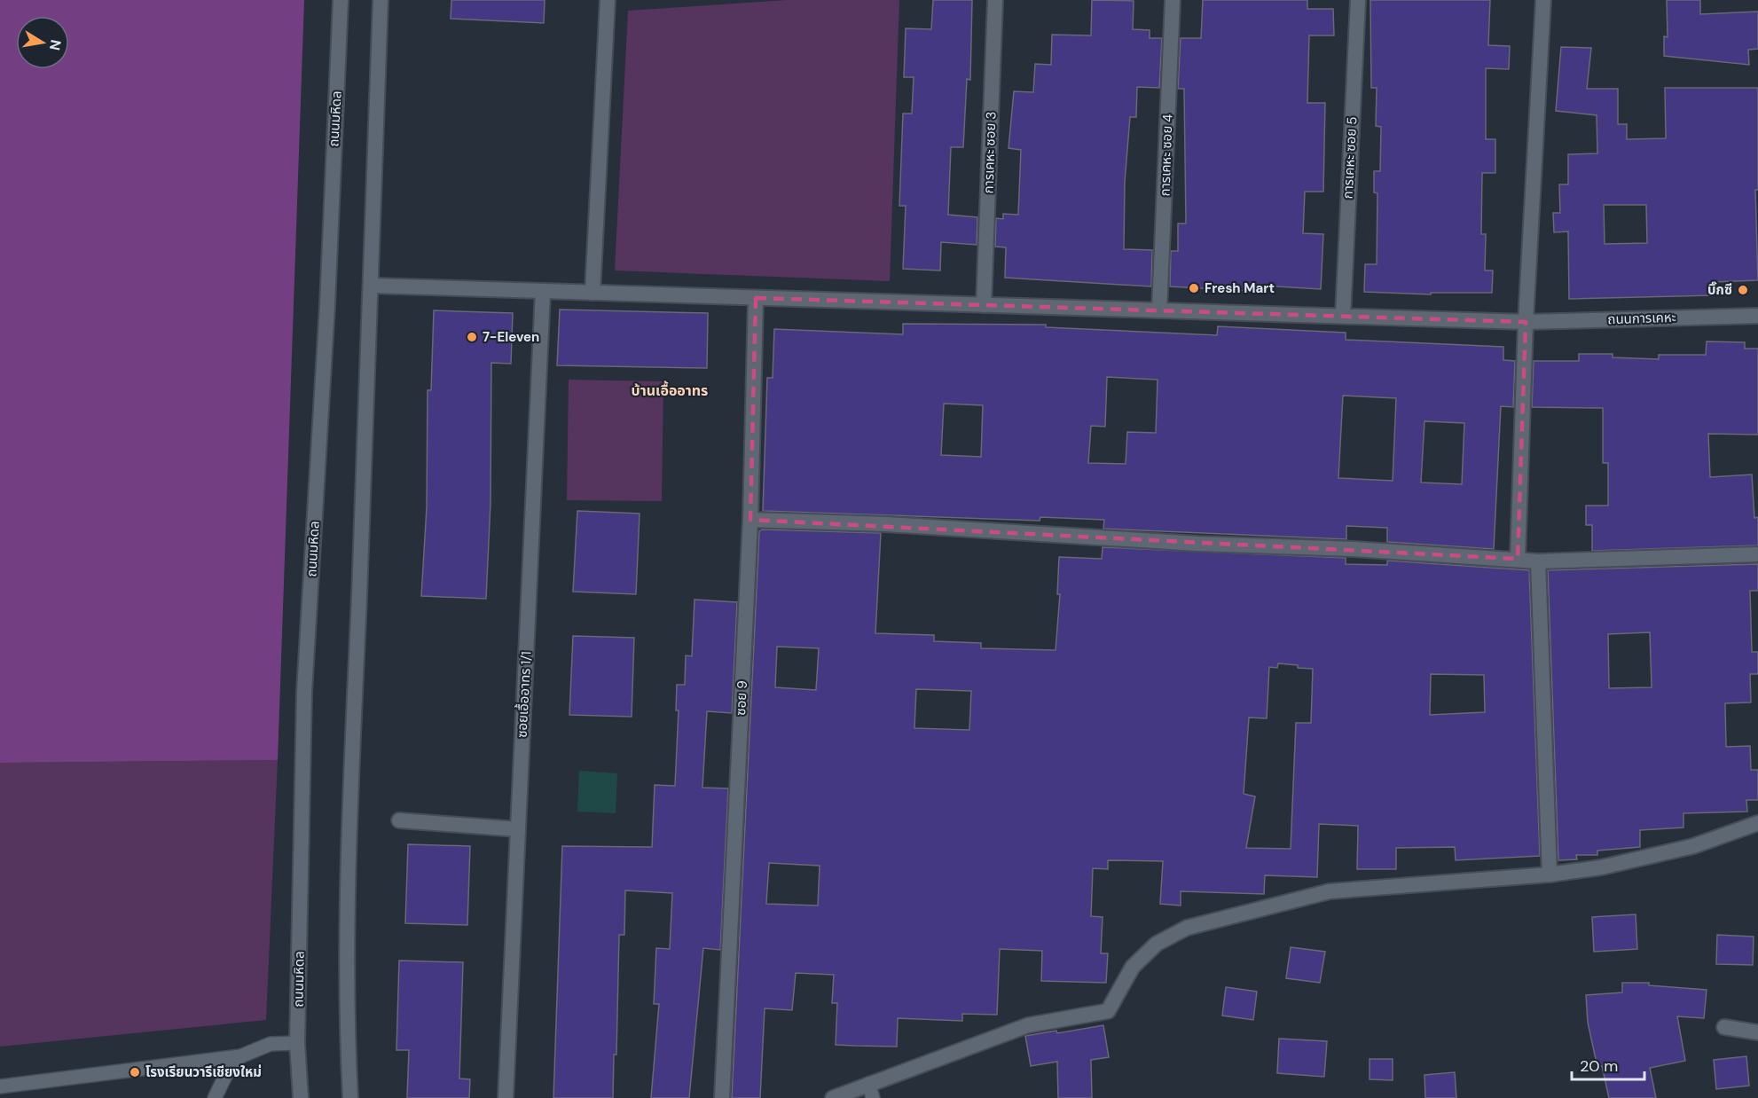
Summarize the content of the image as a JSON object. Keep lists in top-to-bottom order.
{
  "streets": {
    "street": [
      "ถนนมหิดล",
      "การเคหะ ซอย 3",
      "การเคหะ ซอย 4",
      "การเคหะ ซอย 5",
      "ถนนการเคหะ",
      "ซอยเอื้ออาทร 1/1",
      "ซอย 9"
    ]
  },
  "crossings": [
    ["การเคหะ ซอย 3", "ถนนการเคหะ"],
    ["การเคหะ ซอย 4", "ถนนการเคหะ"],
    ["การเคหะ ซอย 5", "ถนนการเคหะ"],
    ["ถนนการเคหะ", "ซอยเอื้ออาทร 1/1"],
    ["ถนนการเคหะ", "ซอย 9"]
  ],
  "districts": ["บ้านเอื้ออาทร"],
  "places": [
    "Fresh Mart",
    "บิ๊กซี",
    "7-Eleven",
    "โรงเรียนวารีเชียงใหม่"
  ],
  "scale_bar": "20 m",
  "north": "right"
}
